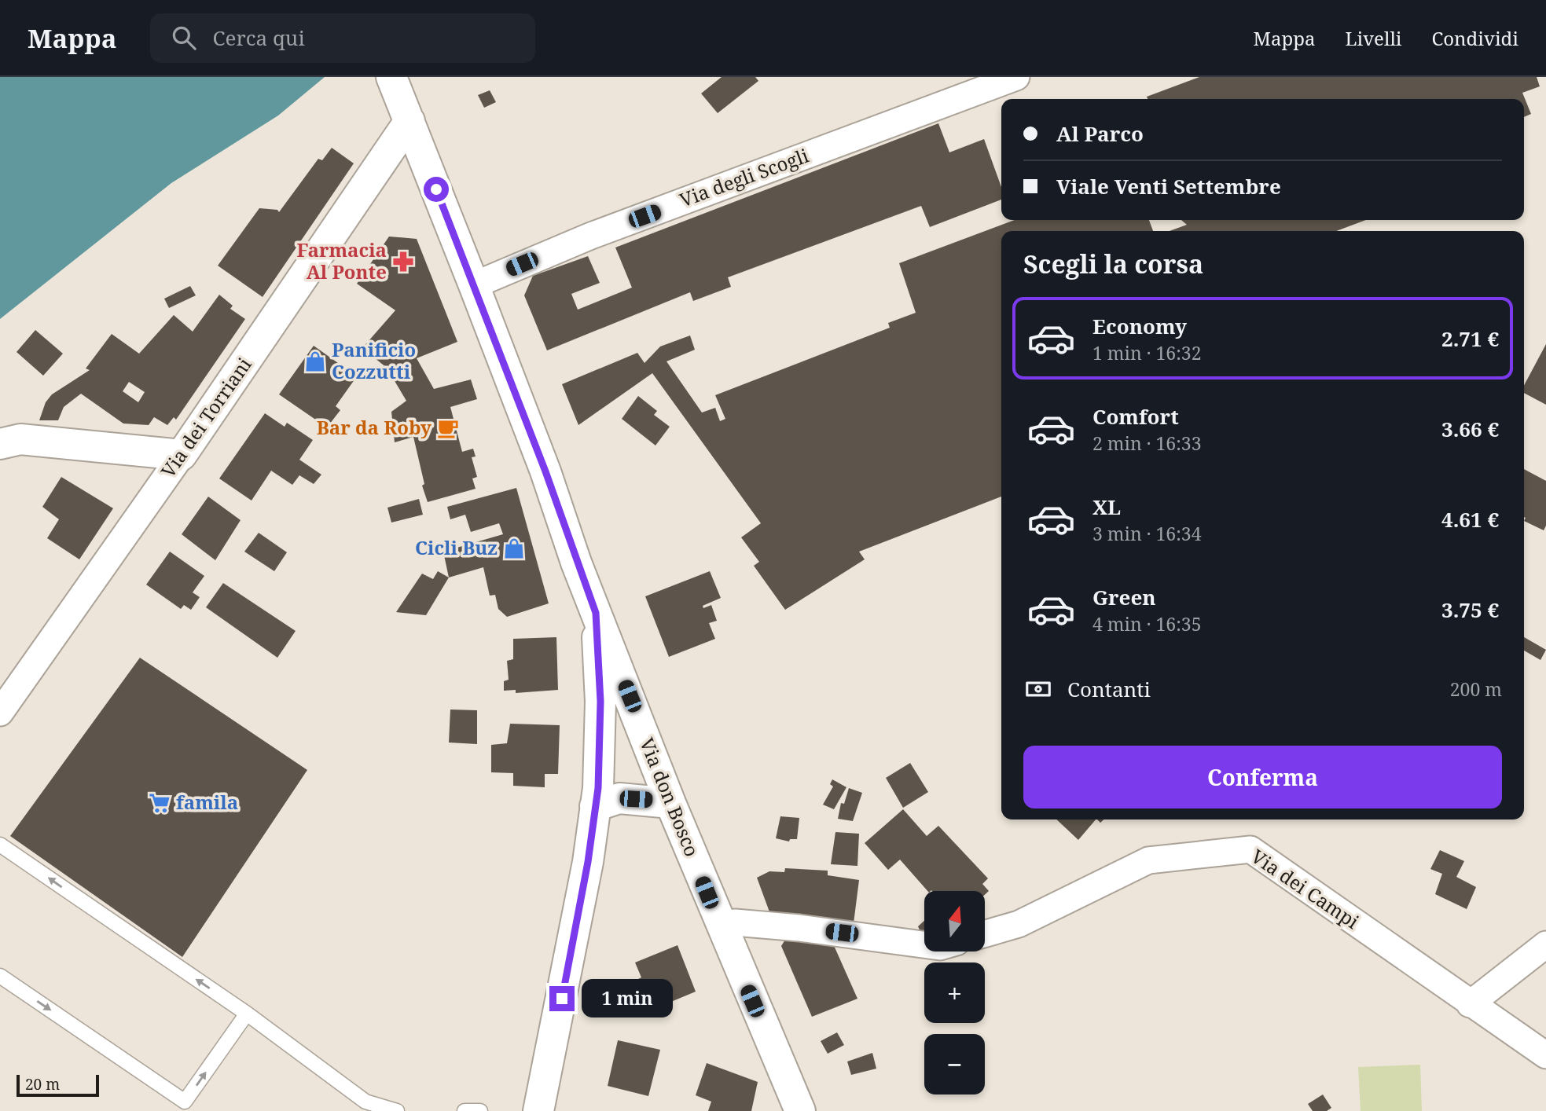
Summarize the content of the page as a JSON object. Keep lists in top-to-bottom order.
{
  "streets": {
    "main road": ["Via dei Torriani", "Via don Bosco"],
    "street": ["Via degli Scogli", "Via dei Campi"]
  },
  "places": {
    "pharmacy": ["Farmacia Al Ponte"],
    "shop": ["Panificio Cozzutti", "Cicli Buz"],
    "cafe": ["Bar da Roby"],
    "supermarket": ["famila"]
  },
  "scale_bar": "20 m",
  "north": "top",
  "page": {
    "header": "Mappa",
    "search": "Cerca qui",
    "nav": ["Mappa", "Livelli", "Condividi"],
    "banner": ["Al Parco", "Viale Venti Settembre"],
    "heading": "Scegli la corsa",
    "list": [
      {
        "name": "Economy",
        "note": "1 min · 16:32",
        "value": "2.71 €"
      },
      {
        "name": "Comfort",
        "note": "2 min · 16:33",
        "value": "3.66 €"
      },
      {
        "name": "XL",
        "note": "3 min · 16:34",
        "value": "4.61 €"
      },
      {
        "name": "Green",
        "note": "4 min · 16:35",
        "value": "3.75 €"
      }
    ],
    "pay": ["Contanti", "200 m"],
    "buttons": "Conferma",
    "map_buttons": ["+", "−"],
    "bubble": "1 min",
    "scale": "20 m"
  }
}
